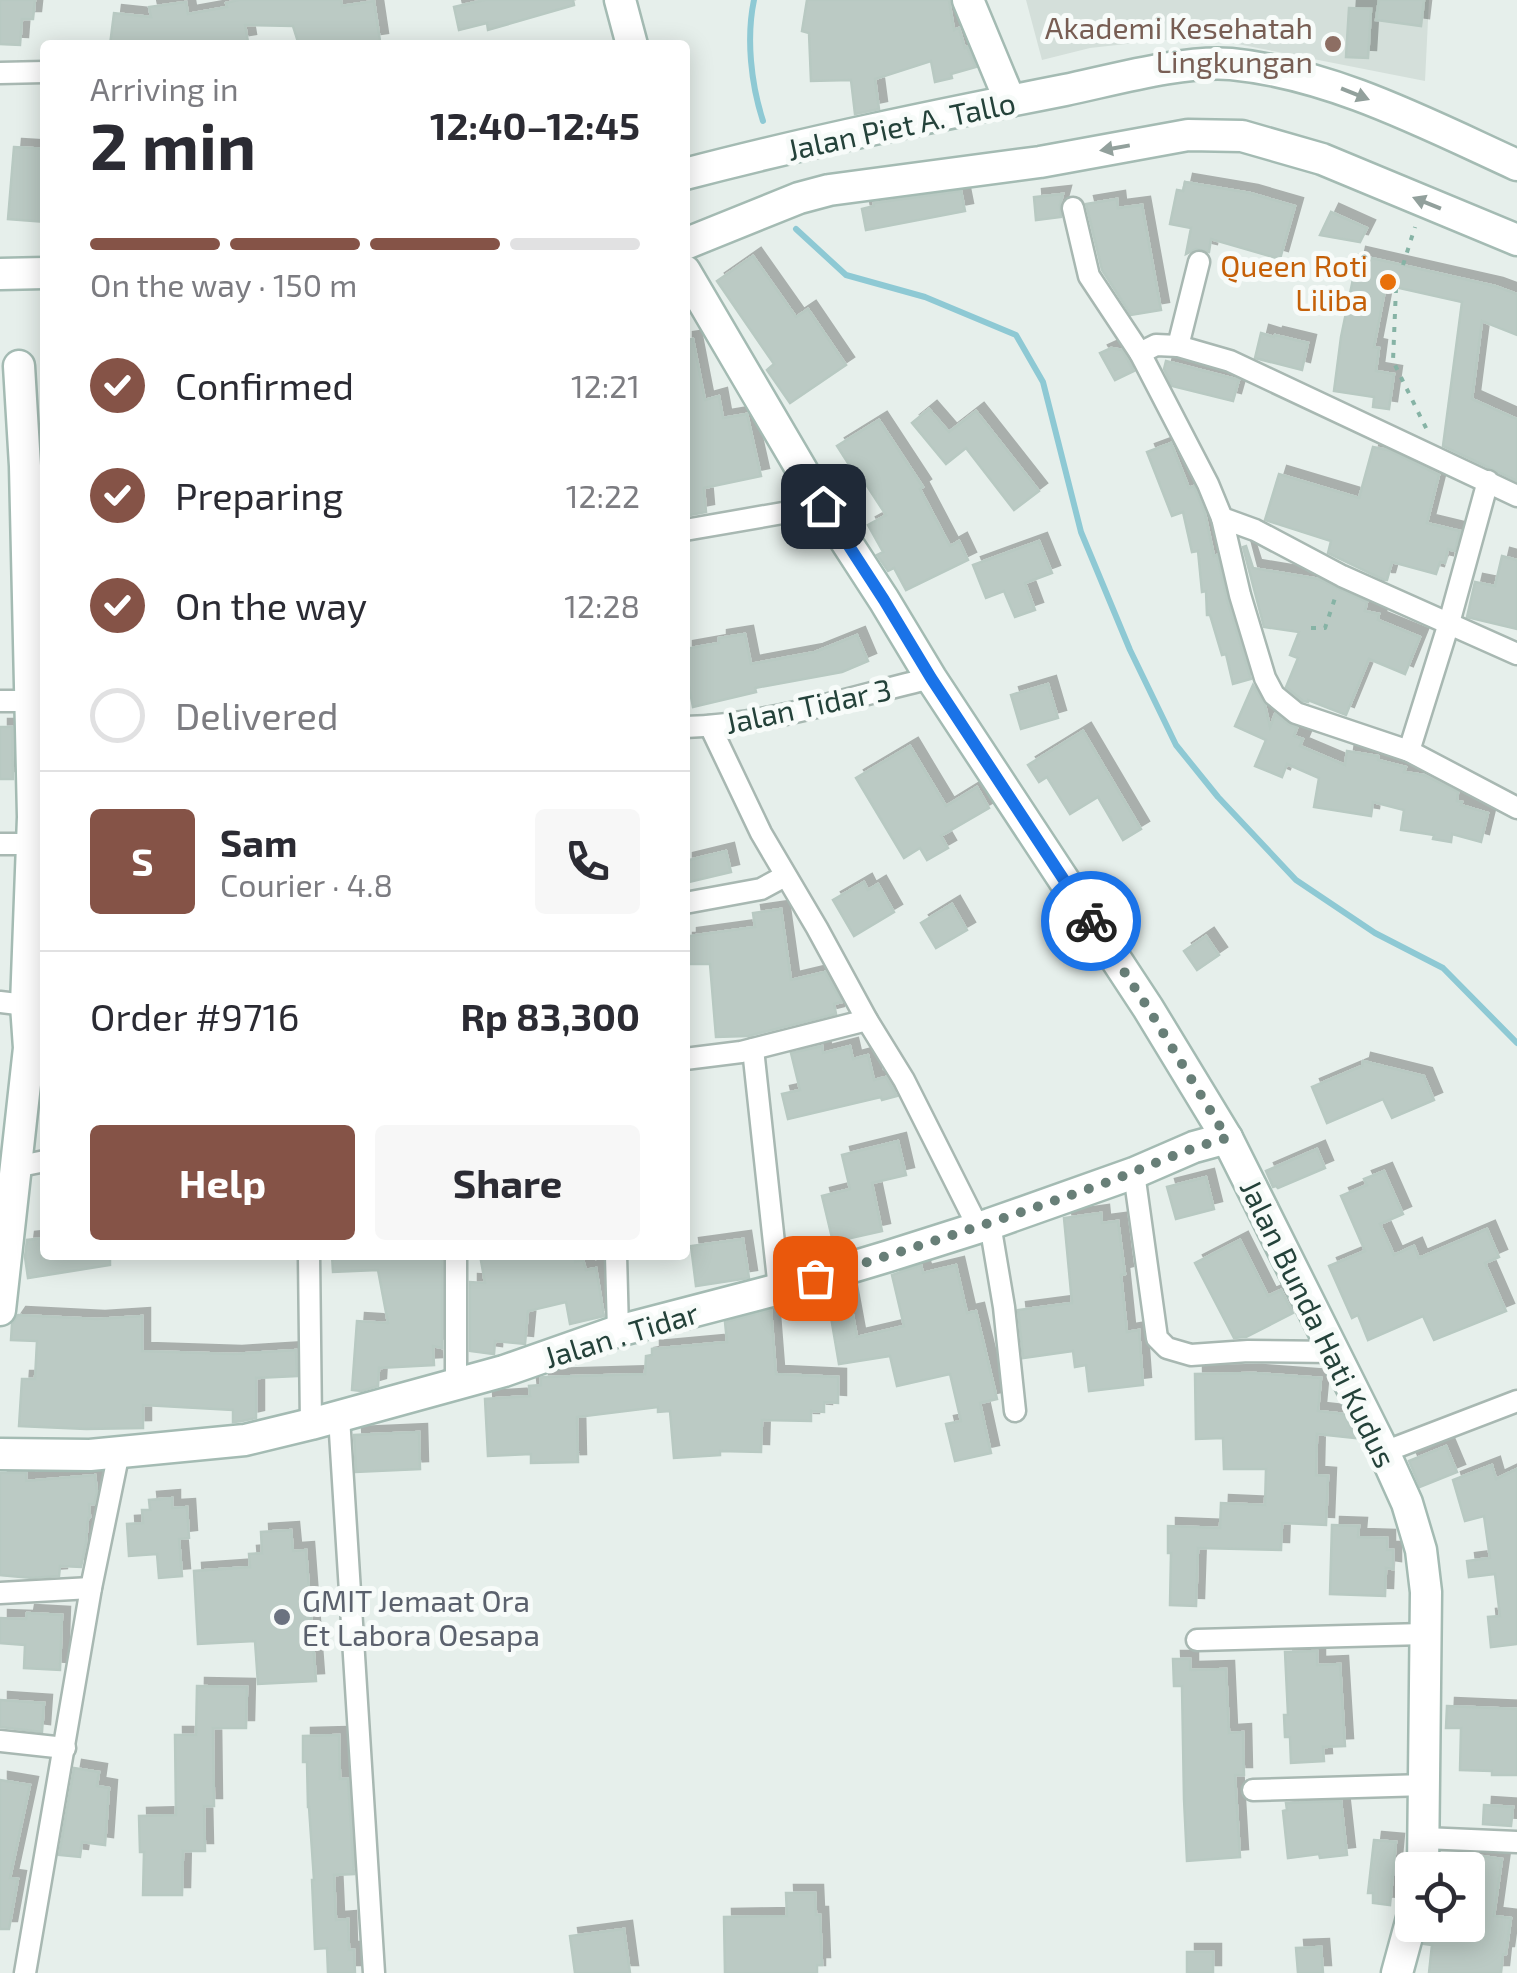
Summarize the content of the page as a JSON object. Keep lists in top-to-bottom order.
{
  "streets": {
    "street": [
      "Jalan Piet A. Tallo",
      "Jalan Tidar 3",
      "Jalan Bunda Hati Kudus",
      "Jalan . Tidar"
    ]
  },
  "crossings": [
    ["Jalan Tidar 3", "Jalan Bunda Hati Kudus"],
    ["Jalan Bunda Hati Kudus", "Jalan . Tidar"]
  ],
  "places": ["Akademi Kesehatah Lingkungan", "Queen Roti Liliba", "GMIT Jemaat Ora Et Labora Oesapa"],
  "page": {
    "heading": ["2 min", "Arriving in", "12:40–12:45"],
    "panel": [
      "Sam",
      "Courier · 4.8",
      "Order #9716",
      "Rp 83,300"
    ],
    "bar": "On the way · 150 m",
    "list": [
      ["Confirmed", "12:21"],
      ["Preparing", "12:22"],
      ["On the way", "12:28"],
      "Delivered"
    ],
    "round": "S",
    "buttons": ["Help", "Share"]
  }
}
